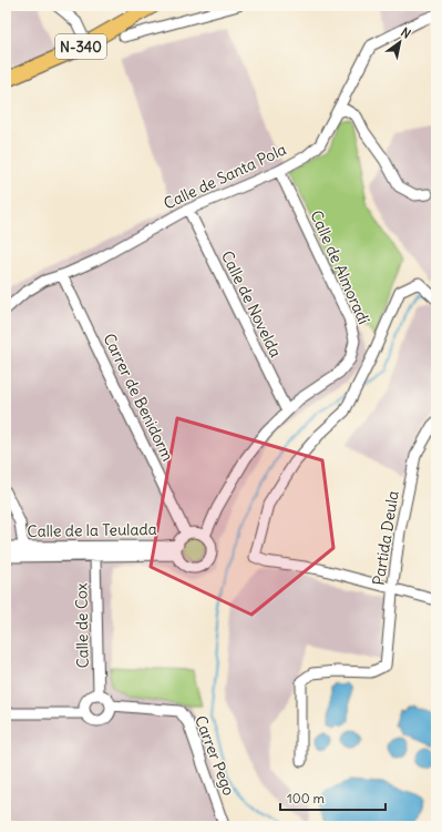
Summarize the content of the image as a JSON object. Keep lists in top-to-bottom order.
{
  "streets": {
    "highway": ["N-340"],
    "street": [
      "Calle de Santa Pola",
      "Calle de Almoradí",
      "Calle de Novelda",
      "Carrer de Benidorm",
      "Calle de la Teulada",
      "Partida Deula",
      "Calle de Cox",
      "Carrer Pego"
    ]
  },
  "crossings": [
    ["Calle de Santa Pola", "Calle de Almoradí"],
    ["Calle de Santa Pola", "Calle de Novelda"],
    ["Calle de Santa Pola", "Carrer de Benidorm"],
    ["Calle de Almoradí", "Calle de Novelda"],
    ["Calle de Almoradí", "Carrer de Benidorm"],
    ["Calle de Almoradí", "Calle de la Teulada"],
    ["Carrer de Benidorm", "Calle de la Teulada"],
    ["Calle de la Teulada", "Calle de Cox"],
    ["Calle de Cox", "Carrer Pego"]
  ],
  "scale_bar": "100 m",
  "north": "top right"
}
